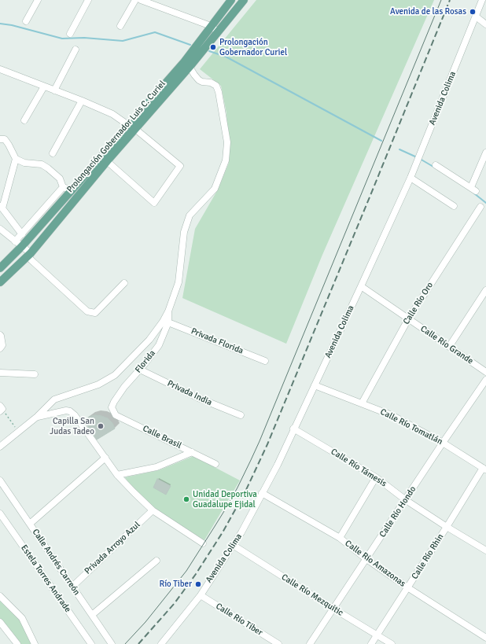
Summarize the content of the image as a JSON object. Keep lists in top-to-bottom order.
{
  "streets": {
    "main road": ["Prolongación Gobernador Luis C. Curiel"],
    "street": [
      "Avenida Colima",
      "Calle Río Oro",
      "Privada Florida",
      "Calle Río Grande",
      "Florida",
      "Privada India",
      "Calle Río Tomatlán",
      "Calle Brasil",
      "Calle Río Támesis",
      "Calle Río Hondo",
      "Privada Arroyo Azul",
      "Calle Río Rhin",
      "Calle Andrés Carreón",
      "Calle Río Amazonas",
      "Estela Torres Andrade",
      "Calle Río Mezquitic",
      "Calle Río Tíber"
    ]
  },
  "crossings": [
    ["Avenida Colima", "Calle Río Grande"],
    ["Avenida Colima", "Calle Río Tomatlán"],
    ["Avenida Colima", "Calle Río Támesis"],
    ["Avenida Colima", "Calle Río Amazonas"],
    ["Avenida Colima", "Calle Río Mezquitic"],
    ["Avenida Colima", "Calle Río Tíber"],
    ["Calle Río Oro", "Calle Río Grande"],
    ["Calle Río Oro", "Calle Río Tomatlán"],
    ["Privada Florida", "Florida"],
    ["Florida", "Privada India"],
    ["Florida", "Calle Brasil"],
    ["Calle Río Tomatlán", "Calle Río Hondo"],
    ["Calle Río Tomatlán", "Calle Río Rhin"],
    ["Calle Río Támesis", "Calle Río Hondo"],
    ["Calle Río Támesis", "Calle Río Rhin"],
    ["Calle Río Hondo", "Calle Río Amazonas"],
    ["Calle Río Hondo", "Calle Río Mezquitic"],
    ["Privada Arroyo Azul", "Calle Andrés Carreón"],
    ["Calle Río Rhin", "Calle Río Amazonas"],
    ["Calle Río Rhin", "Calle Río Mezquitic"]
  ],
  "places": [
    "Avenida de las Rosas",
    "Prolongación Gobernador Curiel",
    "Capilla San Judas Tadeo",
    "Unidad Deportiva Guadalupe Ejidal",
    "Río Tiber"
  ]
}
